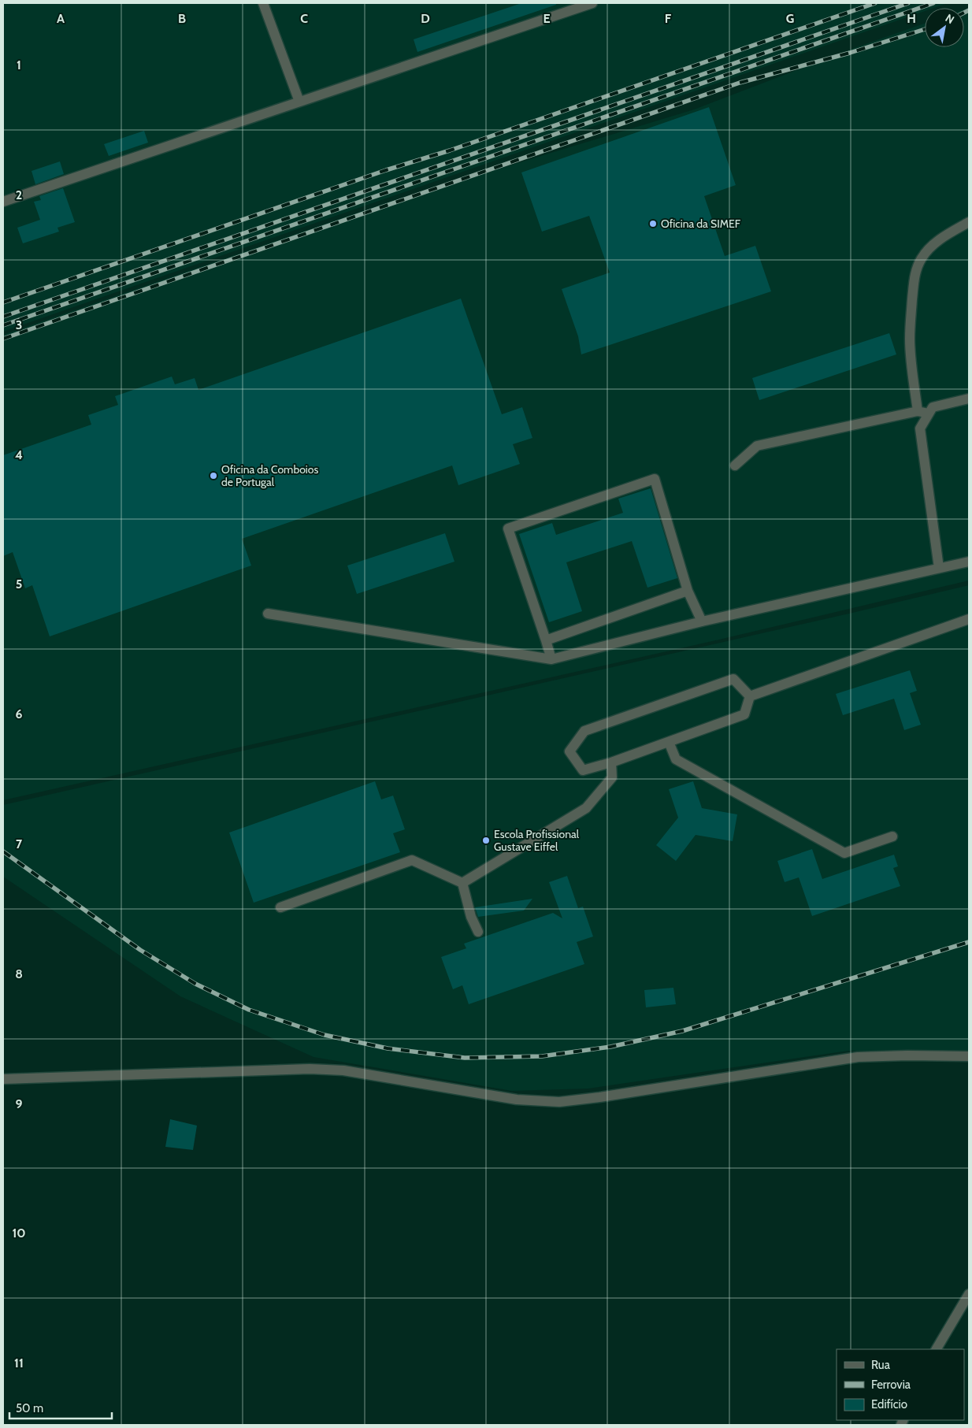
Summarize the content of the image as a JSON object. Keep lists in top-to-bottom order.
{
  "places": ["Oficina da SIMEF", "Oficina da Comboios de Portugal", "Escola Profissional Gustave Eiffel"],
  "legend": ["Rua", "Ferrovia", "Edifício"],
  "scale_bar": "50 m",
  "north": "top right",
  "grid": {
    "columns": [
      "A",
      "B",
      "C",
      "D",
      "E",
      "F",
      "G",
      "H"
    ],
    "rows": [
      "1",
      "2",
      "3",
      "4",
      "5",
      "6",
      "7",
      "8",
      "9",
      "10",
      "11"
    ]
  }
}
